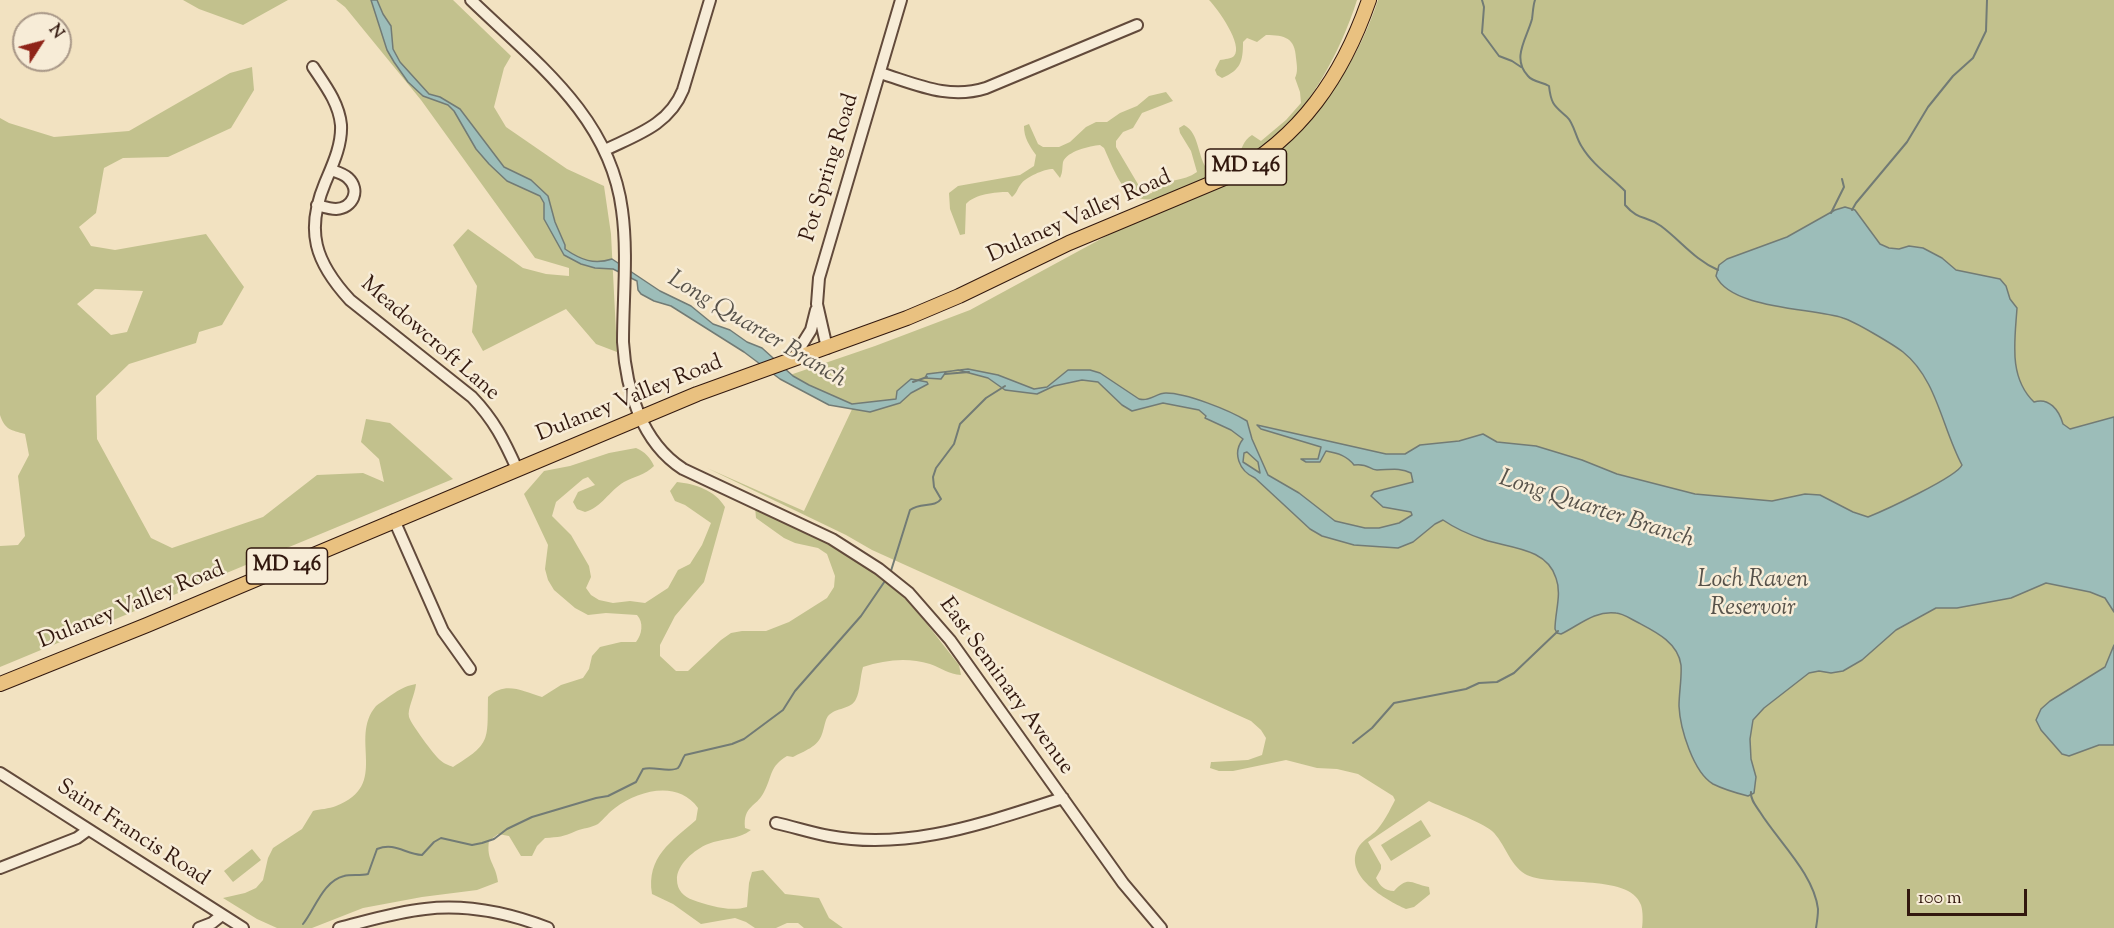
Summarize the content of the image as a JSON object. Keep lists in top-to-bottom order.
{
  "streets": {
    "main road": ["MD 146", "Dulaney Valley Road"],
    "street": [
      "Pot Spring Road",
      "Meadowcroft Lane",
      "East Seminary Avenue",
      "Saint Francis Road"
    ]
  },
  "crossings": [
    ["Pot Spring Road", "Dulaney Valley Road"],
    ["Dulaney Valley Road", "Meadowcroft Lane"],
    ["Dulaney Valley Road", "East Seminary Avenue"]
  ],
  "water": ["Long Quarter Branch", "Loch Raven Reservoir"],
  "scale_bar": "100 m",
  "north": "top right"
}
